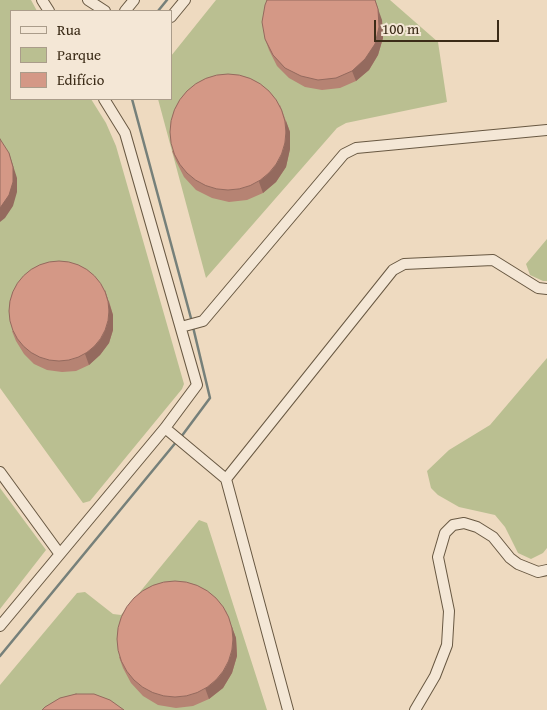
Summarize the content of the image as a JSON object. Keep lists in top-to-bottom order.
{
  "legend": ["Rua", "Parque", "Edifício"],
  "scale_bar": "100 m"
}
